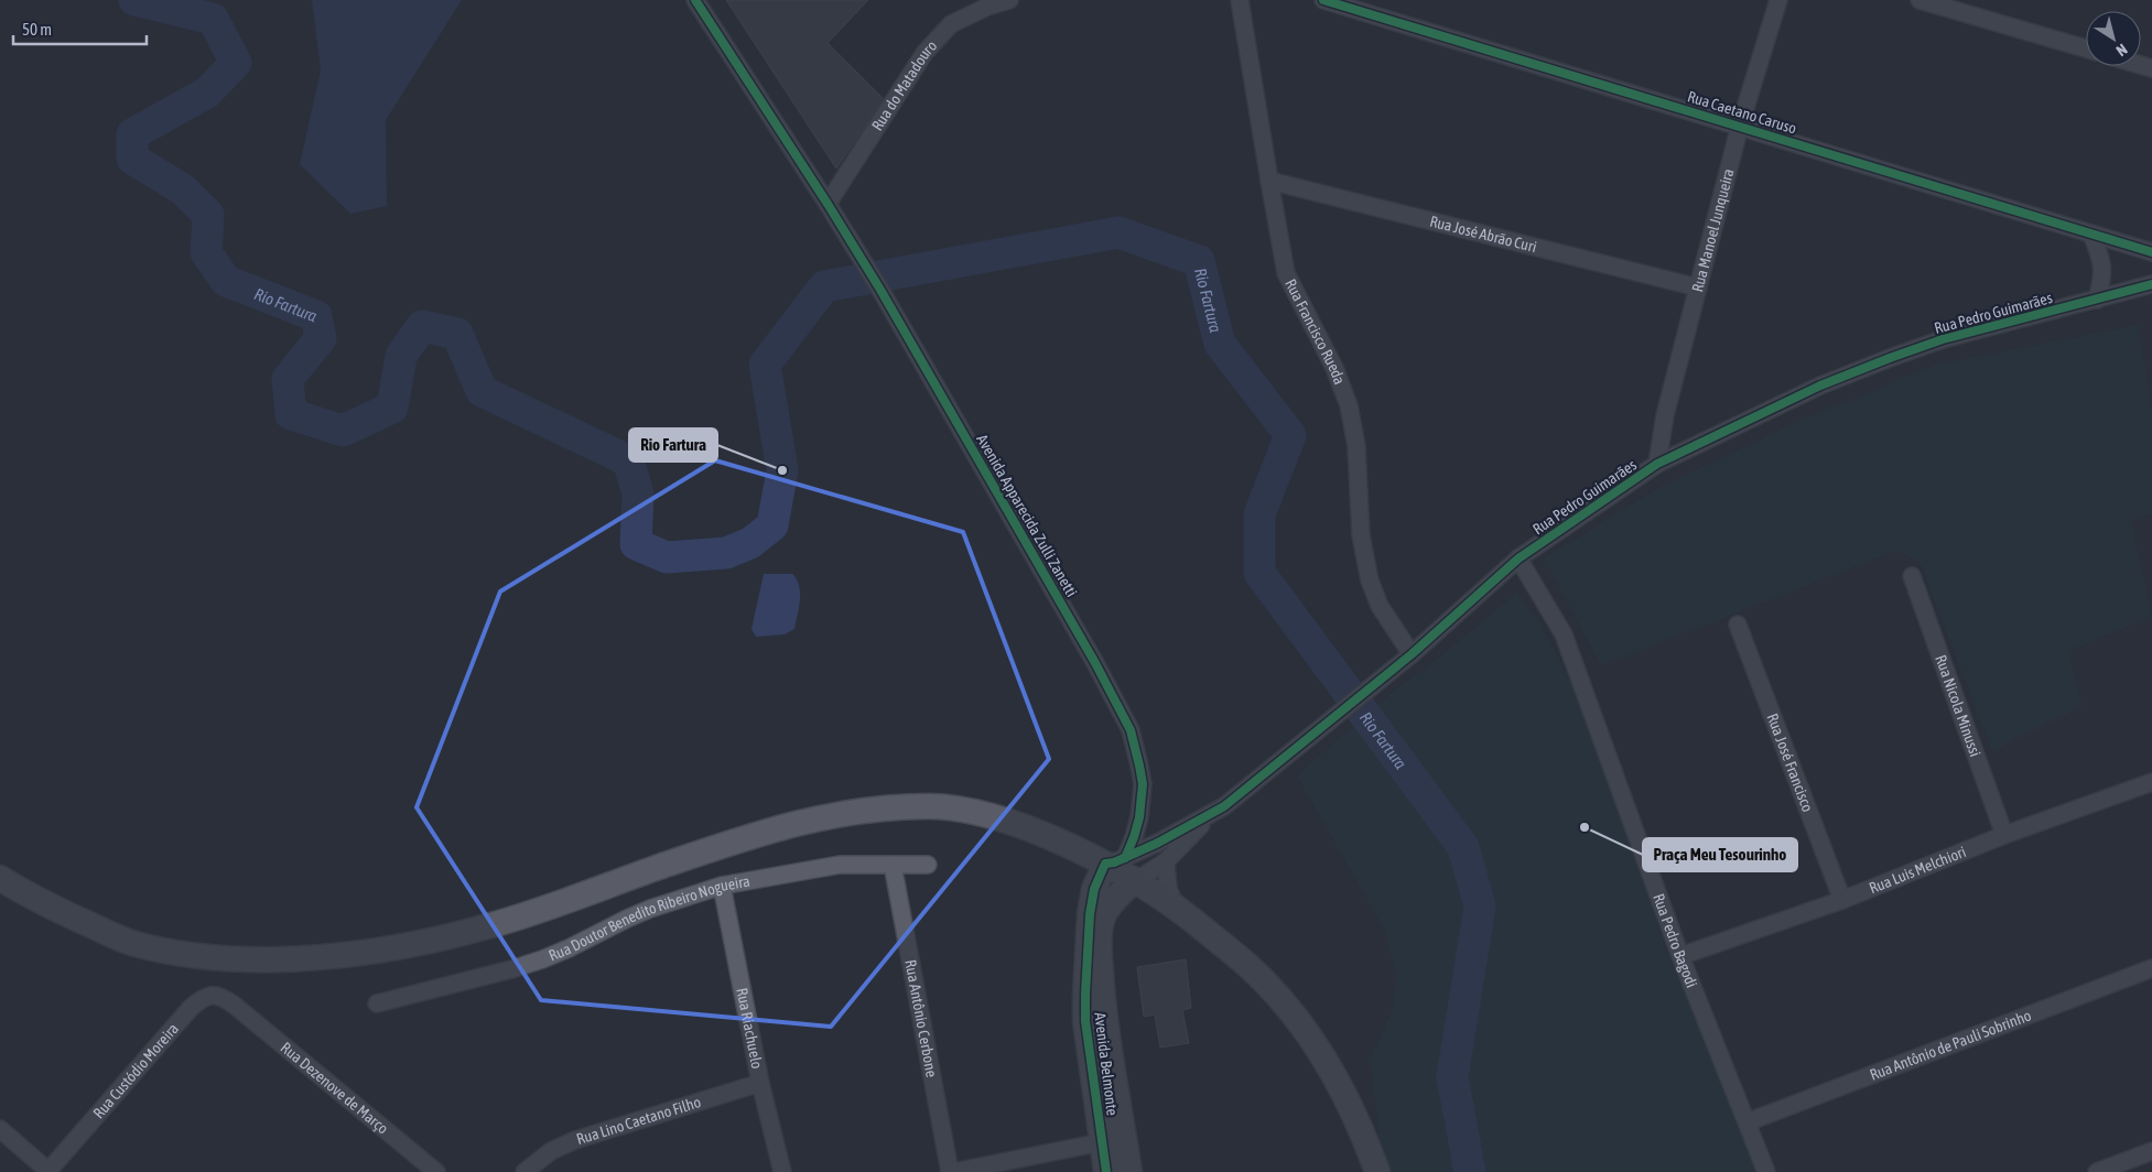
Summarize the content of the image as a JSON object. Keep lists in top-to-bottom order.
{
  "streets": {
    "main road": ["Avenida Belmonte"],
    "street": [
      "Rua do Matadouro",
      "Rua Caetano Caruso",
      "Rua Manoel Junqueira",
      "Rua José Abrão Curi",
      "Rua Pedro Guimarães",
      "Rua Francisco Rueda",
      "Avenida Apparecida Zulli Zanetti",
      "Rua Nicola Minussi",
      "Rua José Francisco",
      "Rua Luis Melchiori",
      "Rua Doutor Benedito Ribeiro Nogueira",
      "Rua Pedro Bagodi",
      "Rua Antônio Cerbone",
      "Rua Riachuelo",
      "Rua Antônio de Pauli Sobrinho",
      "Rua Custódio Moreira",
      "Rua Dezenove de Março",
      "Rua Lino Caetano Filho"
    ]
  },
  "crossings": [
    ["Rua do Matadouro", "Avenida Apparecida Zulli Zanetti"],
    ["Rua Caetano Caruso", "Rua Manoel Junqueira"],
    ["Rua Manoel Junqueira", "Rua José Abrão Curi"],
    ["Rua Manoel Junqueira", "Rua Pedro Guimarães"],
    ["Rua José Abrão Curi", "Rua Francisco Rueda"],
    ["Rua Pedro Guimarães", "Rua Francisco Rueda"],
    ["Rua Pedro Guimarães", "Avenida Apparecida Zulli Zanetti"],
    ["Rua Pedro Guimarães", "Rua Pedro Bagodi"],
    ["Rua Pedro Guimarães", "Avenida Belmonte"],
    ["Avenida Apparecida Zulli Zanetti", "Avenida Belmonte"],
    ["Rua Nicola Minussi", "Rua Luis Melchiori"],
    ["Rua José Francisco", "Rua Luis Melchiori"],
    ["Rua Luis Melchiori", "Rua Pedro Bagodi"],
    ["Rua Doutor Benedito Ribeiro Nogueira", "Rua Antônio Cerbone"],
    ["Rua Doutor Benedito Ribeiro Nogueira", "Rua Riachuelo"],
    ["Rua Pedro Bagodi", "Rua Antônio de Pauli Sobrinho"],
    ["Rua Riachuelo", "Rua Lino Caetano Filho"],
    ["Rua Custódio Moreira", "Rua Dezenove de Março"]
  ],
  "water": ["Rio Fartura"],
  "places": ["Rio Fartura", "Praça Meu Tesourinho"],
  "scale_bar": "50 m",
  "north": "bottom right"
}
